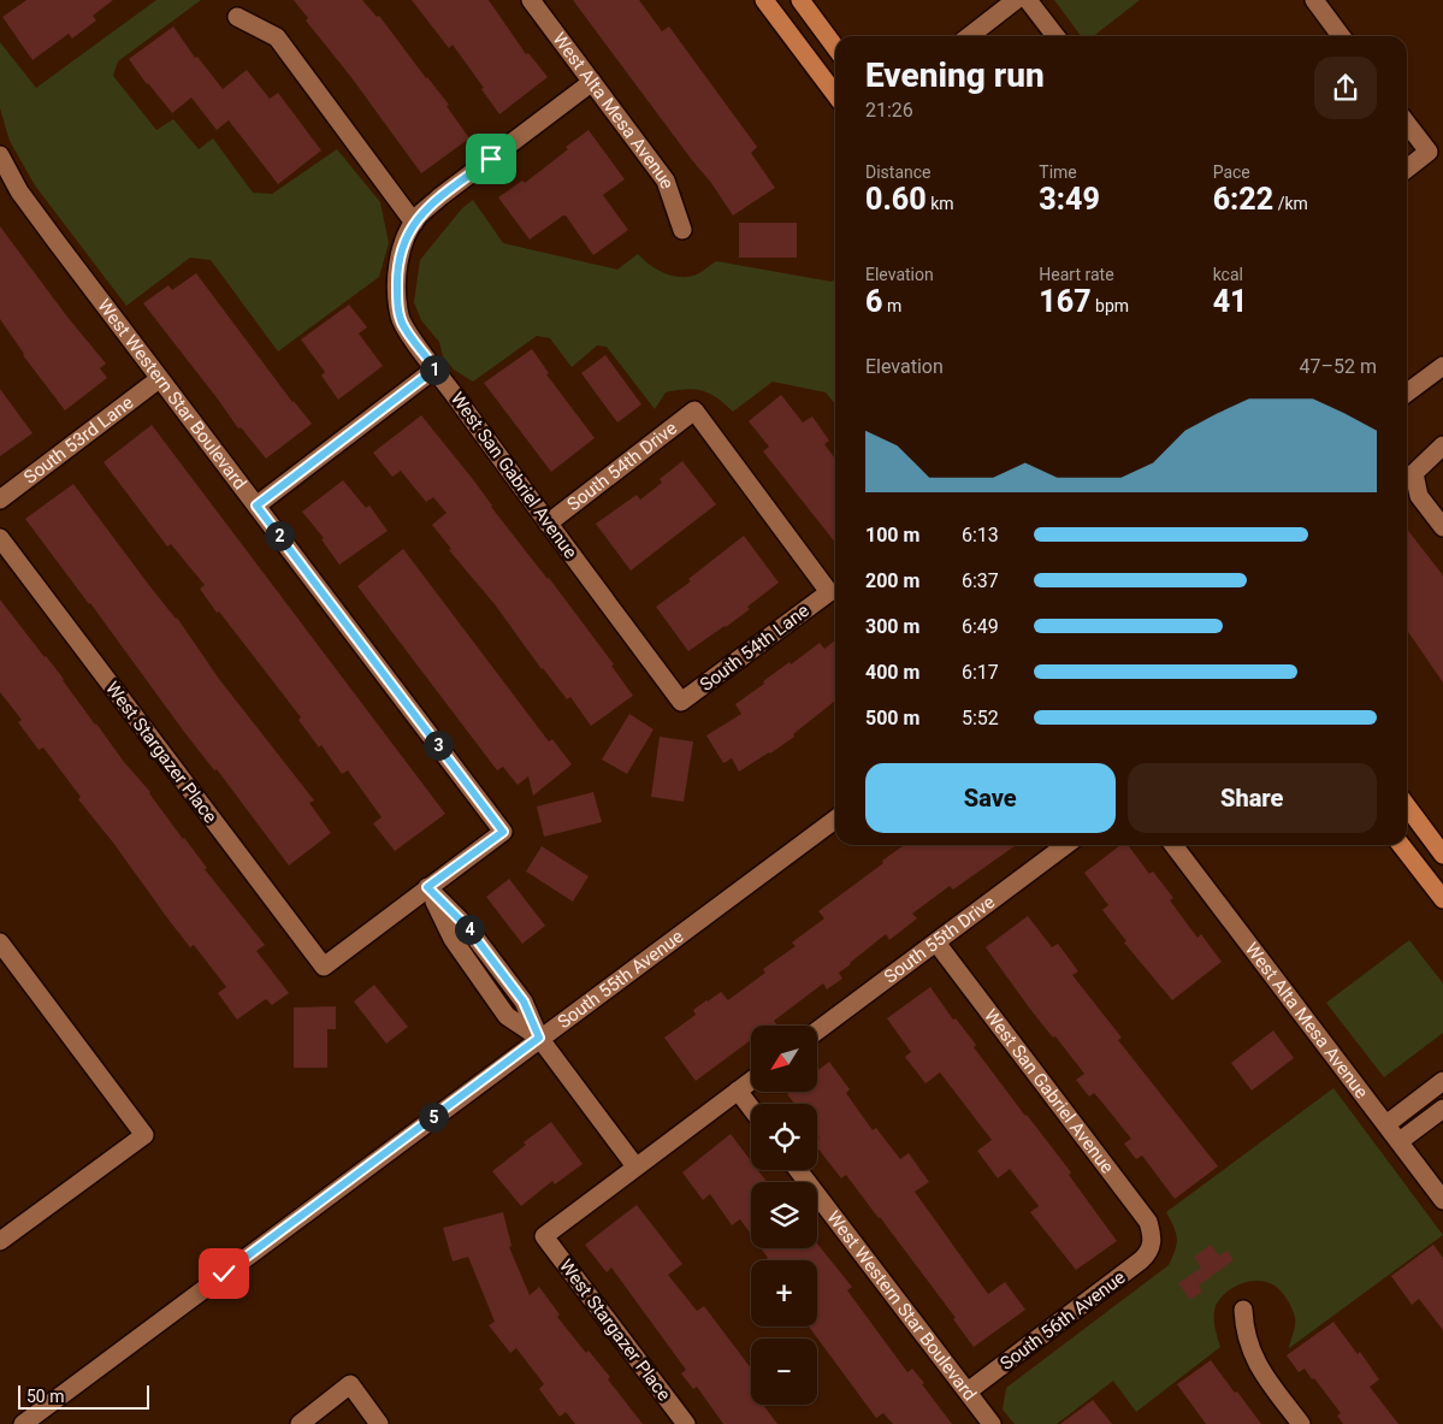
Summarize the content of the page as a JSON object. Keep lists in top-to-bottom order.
{
  "streets": {
    "street": [
      "West Alta Mesa Avenue",
      "West Western Star Boulevard",
      "South 53rd Lane",
      "South 54th Drive",
      "West San Gabriel Avenue",
      "South 54th Lane",
      "West Stargazer Place",
      "South 55th Drive",
      "South 55th Avenue",
      "South 56th Avenue"
    ]
  },
  "crossings": [
    ["West Western Star Boulevard", "South 53rd Lane"],
    ["West Western Star Boulevard", "West Stargazer Place"],
    ["West Western Star Boulevard", "South 56th Avenue"],
    ["South 54th Drive", "West San Gabriel Avenue"],
    ["South 54th Drive", "South 54th Lane"],
    ["West San Gabriel Avenue", "South 54th Lane"],
    ["West San Gabriel Avenue", "South 55th Drive"],
    ["West San Gabriel Avenue", "South 56th Avenue"]
  ],
  "scale_bar": "50 m",
  "north": "bottom left",
  "page": {
    "heading": ["Evening run", "21:26"],
    "stats": [
      ["Distance", "0.60 km"],
      ["Time", "3:49"],
      ["Pace", "6:22 /km"],
      ["Elevation", "6 m"],
      ["Heart rate", "167 bpm"],
      ["kcal", "41"]
    ],
    "chart": ["Elevation", "47–52 m"],
    "pins": [
      "1",
      "2",
      "3",
      "4",
      "5"
    ],
    "list": [
      {
        "name": "100 m",
        "note": "6:13"
      },
      {
        "name": "200 m",
        "note": "6:37"
      },
      {
        "name": "300 m",
        "note": "6:49"
      },
      {
        "name": "400 m",
        "note": "6:17"
      },
      {
        "name": "500 m",
        "note": "5:52"
      }
    ],
    "buttons": ["Save", "Share"],
    "map_buttons": ["+", "−"],
    "scale": "50 m"
  }
}
